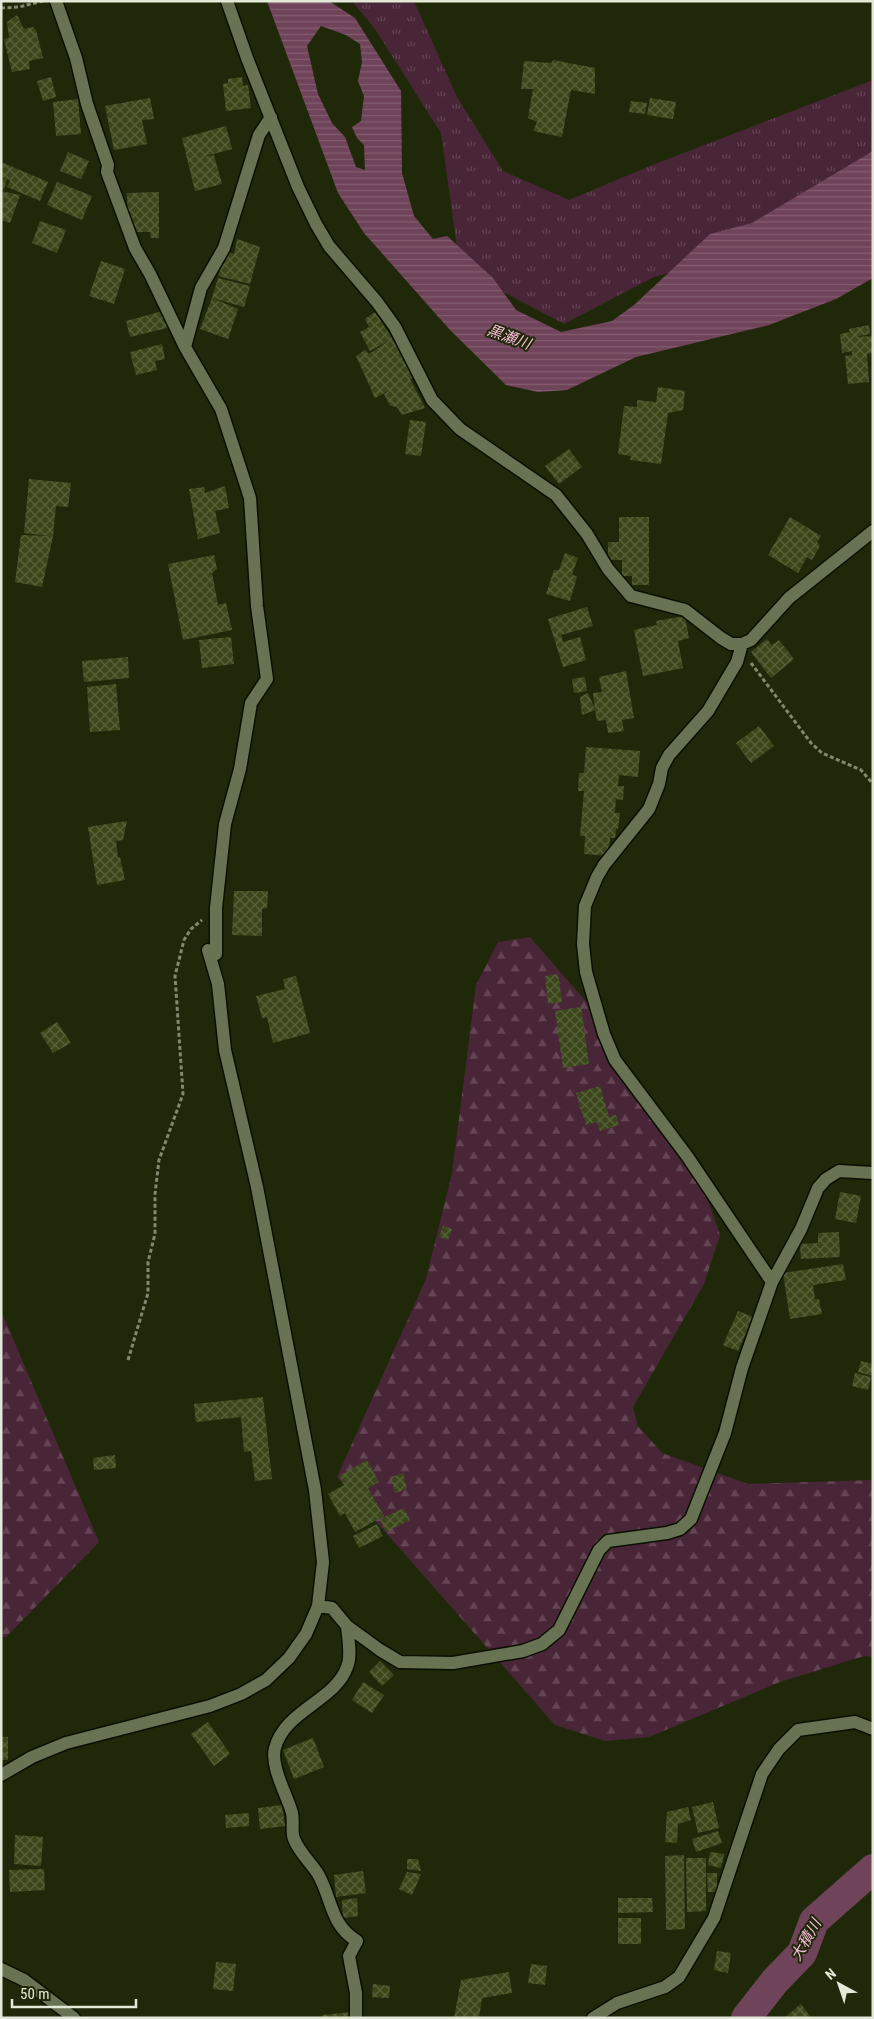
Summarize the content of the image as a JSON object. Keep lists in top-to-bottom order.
{
  "water": ["黒瀬川", "大積川"],
  "scale_bar": "50 m",
  "north": "top left"
}
